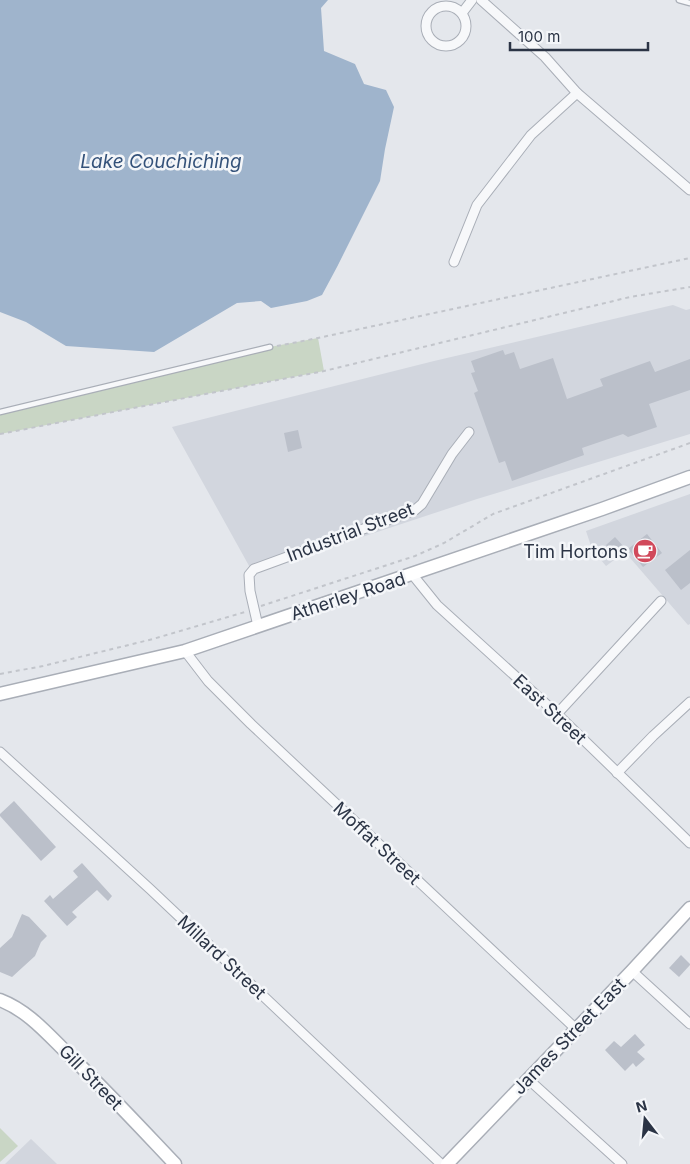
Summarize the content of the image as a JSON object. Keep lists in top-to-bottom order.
{
  "streets": {
    "main road": ["Atherley Road", "James Street East", "Gill Street"],
    "street": [
      "Industrial Street",
      "East Street",
      "Moffat Street",
      "Millard Street"
    ]
  },
  "crossings": [
    ["Industrial Street", "Atherley Road"],
    ["Atherley Road", "East Street"],
    ["Atherley Road", "Moffat Street"],
    ["Moffat Street", "James Street East"]
  ],
  "water": ["Lake Couchiching"],
  "places": {
    "cafe": ["Tim Hortons"]
  },
  "scale_bar": "100 m",
  "north": "top"
}
